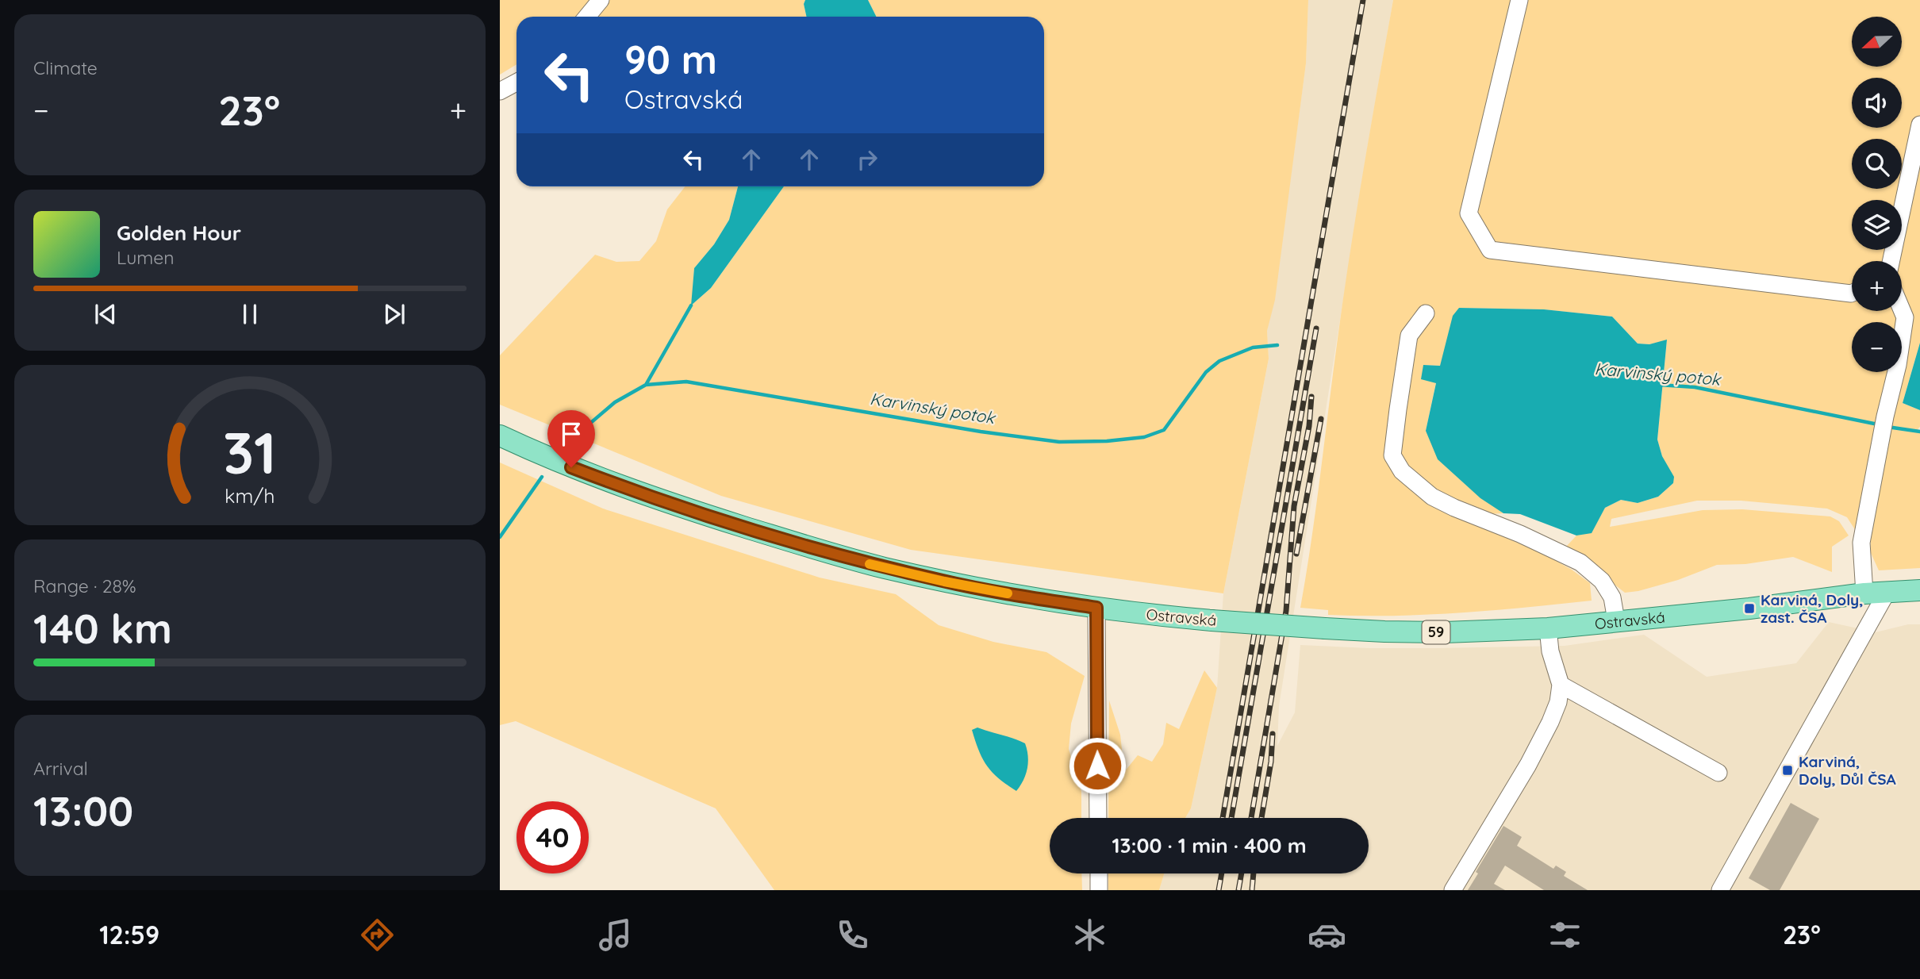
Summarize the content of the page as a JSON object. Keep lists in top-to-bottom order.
{
  "streets": {
    "main road": ["Ostravská", "59"]
  },
  "water": ["Karvinský potok"],
  "places": {
    "transit": ["Karviná, Doly, zast. ČSA", "Karviná, Doly, Důl ČSA"]
  },
  "north": "left",
  "page": {
    "tile": [
      "Climate",
      ["Range · 28%", "140 km"],
      ["Arrival", "13:00"]
    ],
    "map_buttons": ["+", "−"],
    "turn": ["90 m", "Ostravská"],
    "heat": ["−", "23°", "+"],
    "song": ["Golden Hour", "Lumen"],
    "limit": "40",
    "trip": "13:00 · 1 min · 400 m",
    "tabs": ["12:59", "23°"],
    "gauge": ["31", "km/h"]
  }
}
